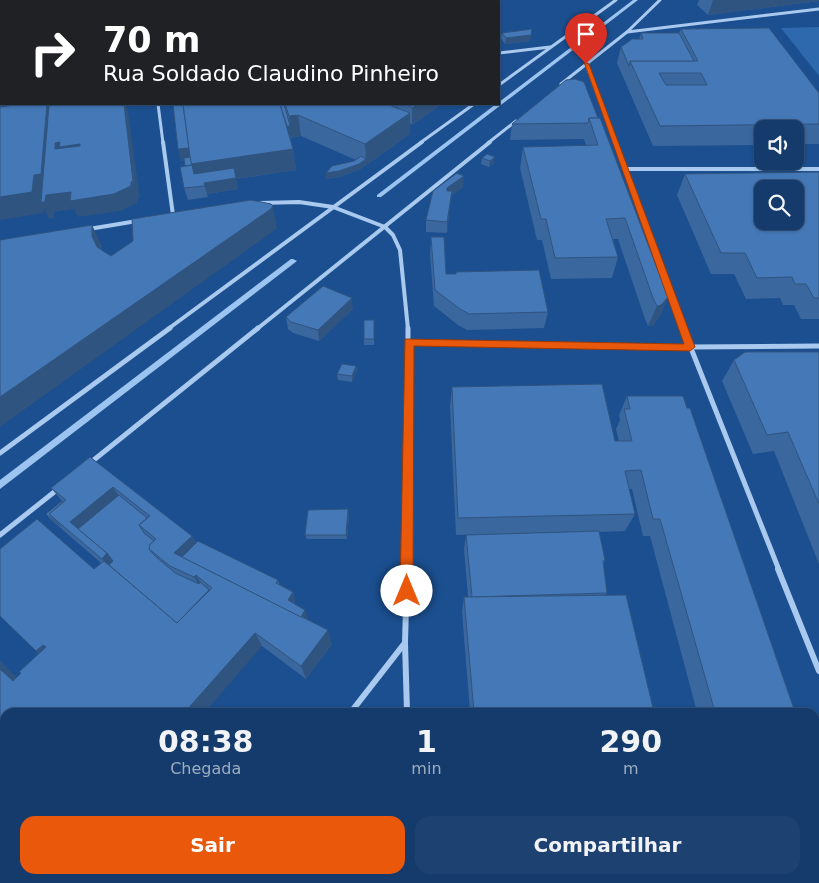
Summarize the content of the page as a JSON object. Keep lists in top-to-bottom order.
{
  "page": {
    "turn": ["70 m", "Rua Soldado Claudino Pinheiro"],
    "eta": [
      "08:38",
      "Chegada",
      "1",
      "min",
      "290",
      "m"
    ],
    "buttons": ["Sair", "Compartilhar"]
  }
}
